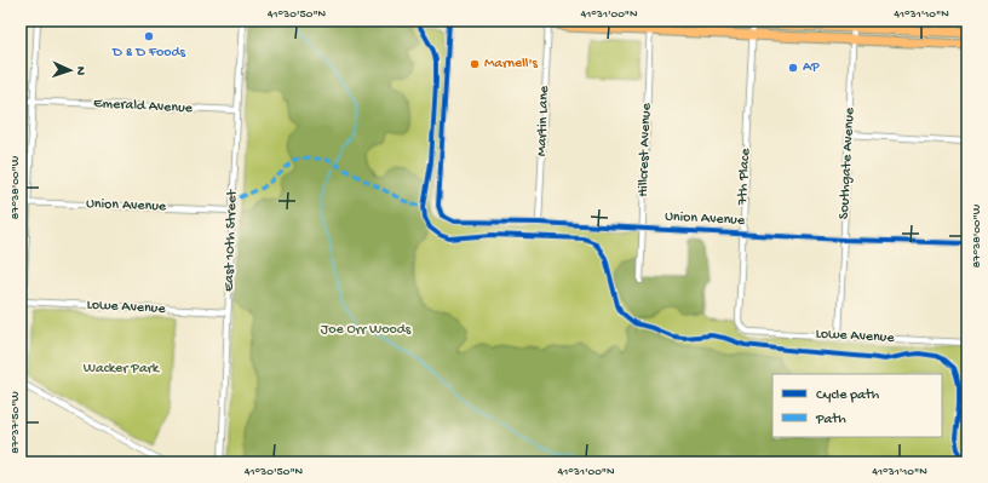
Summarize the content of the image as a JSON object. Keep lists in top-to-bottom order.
{
  "streets": {
    "street": [
      "Emerald Avenue",
      "Martin Lane",
      "Hillcrest Avenue",
      "Southgate Avenue",
      "7th Place",
      "Union Avenue",
      "East 10th Street",
      "Lowe Avenue"
    ]
  },
  "crossings": [
    ["Emerald Avenue", "East 10th Street"],
    ["Martin Lane", "Union Avenue"],
    ["Hillcrest Avenue", "Union Avenue"],
    ["Southgate Avenue", "Union Avenue"],
    ["Southgate Avenue", "Lowe Avenue"],
    ["7th Place", "Union Avenue"],
    ["7th Place", "Lowe Avenue"],
    ["Union Avenue", "East 10th Street"],
    ["East 10th Street", "Lowe Avenue"]
  ],
  "parks": ["Joe Orr Woods", "Wacker Park"],
  "places": ["D & D Foods", "Marnell's", "AP"],
  "legend": ["Cycle path", "Path"],
  "north": "right",
  "coordinates": [
    "41°30'50\"N",
    "41°31'00\"N",
    "41°31'10\"N",
    "87°38'00\"W",
    "87°37'50\"W"
  ]
}
